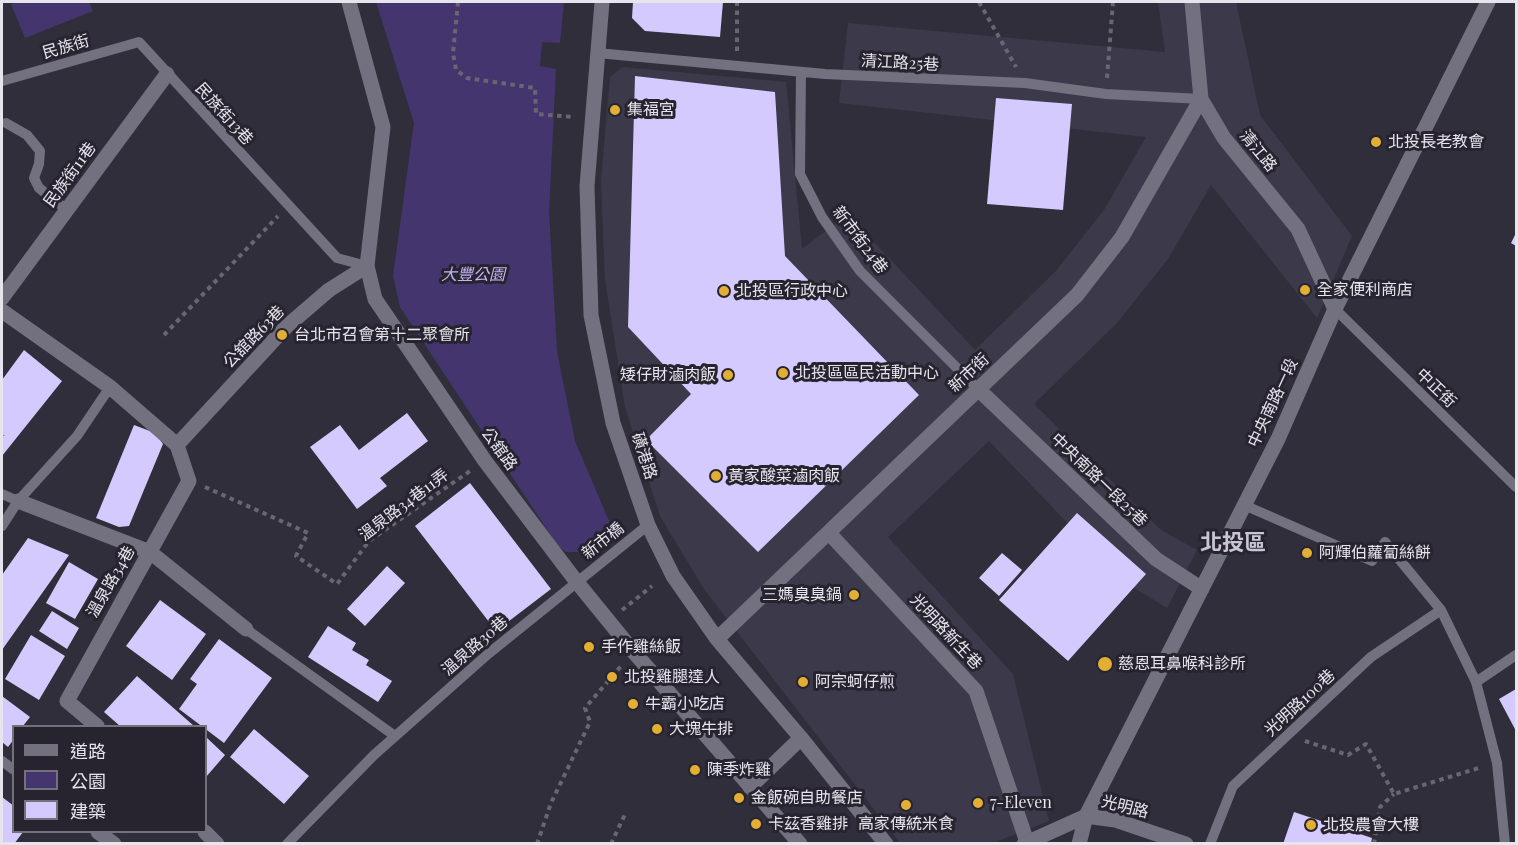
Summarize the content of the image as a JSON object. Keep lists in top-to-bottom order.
{
  "streets": {
    "street": [
      "清江路",
      "民族街11巷",
      "公舘路63巷",
      "新市街",
      "中央南路一段",
      "公舘路",
      "磺港路",
      "中央南路一段25巷",
      "溫泉路34巷",
      "光明路新生巷",
      "光明路"
    ],
    "lane": [
      "民族街",
      "清江路25巷",
      "民族街13巷",
      "新市街24巷",
      "中正街",
      "新市橋",
      "溫泉路30巷",
      "光明路100巷"
    ],
    "path": ["溫泉路34巷11弄"]
  },
  "crossings": [
    ["民族街", "民族街13巷"],
    ["清江路25巷", "清江路"],
    ["清江路25巷", "新市街24巷"],
    ["清江路25巷", "新市街"],
    ["清江路25巷", "磺港路"],
    ["民族街13巷", "民族街11巷"],
    ["民族街13巷", "公舘路63巷"],
    ["民族街13巷", "公舘路"],
    ["清江路", "新市街"],
    ["清江路", "中正街"],
    ["清江路", "中央南路一段"],
    ["新市街24巷", "新市街"],
    ["新市街24巷", "中央南路一段25巷"],
    ["公舘路63巷", "公舘路"],
    ["新市街", "磺港路"],
    ["新市街", "中央南路一段25巷"],
    ["新市街", "光明路新生巷"],
    ["中正街", "中央南路一段"],
    ["中央南路一段", "中央南路一段25巷"],
    ["中央南路一段", "光明路"],
    ["公舘路", "溫泉路34巷11弄"],
    ["公舘路", "新市橋"],
    ["公舘路", "溫泉路30巷"],
    ["磺港路", "新市橋"],
    ["溫泉路34巷11弄", "溫泉路34巷"],
    ["新市橋", "溫泉路30巷"],
    ["光明路新生巷", "光明路"]
  ],
  "districts": ["北投區"],
  "parks": ["大豐公園"],
  "places": [
    "集福宮",
    "北投長老教會",
    "全家便利商店",
    "北投區行政中心",
    "台北市召會第十二聚會所",
    "北投區區民活動中心",
    "矮仔財滷肉飯",
    "黃家酸菜滷肉飯",
    "阿輝伯蘿蔔絲餅",
    "三媽臭臭鍋",
    "手作雞絲飯",
    "慈恩耳鼻喉科診所",
    "北投雞腿達人",
    "阿宗蚵仔煎",
    "牛霸小吃店",
    "大塊牛排",
    "陳季炸雞",
    "金飯碗自助餐店",
    "7-Eleven",
    "高家傳統米食",
    "卡茲香雞排",
    "北投農會大樓"
  ],
  "legend": ["道路", "公園", "建築"]
}
